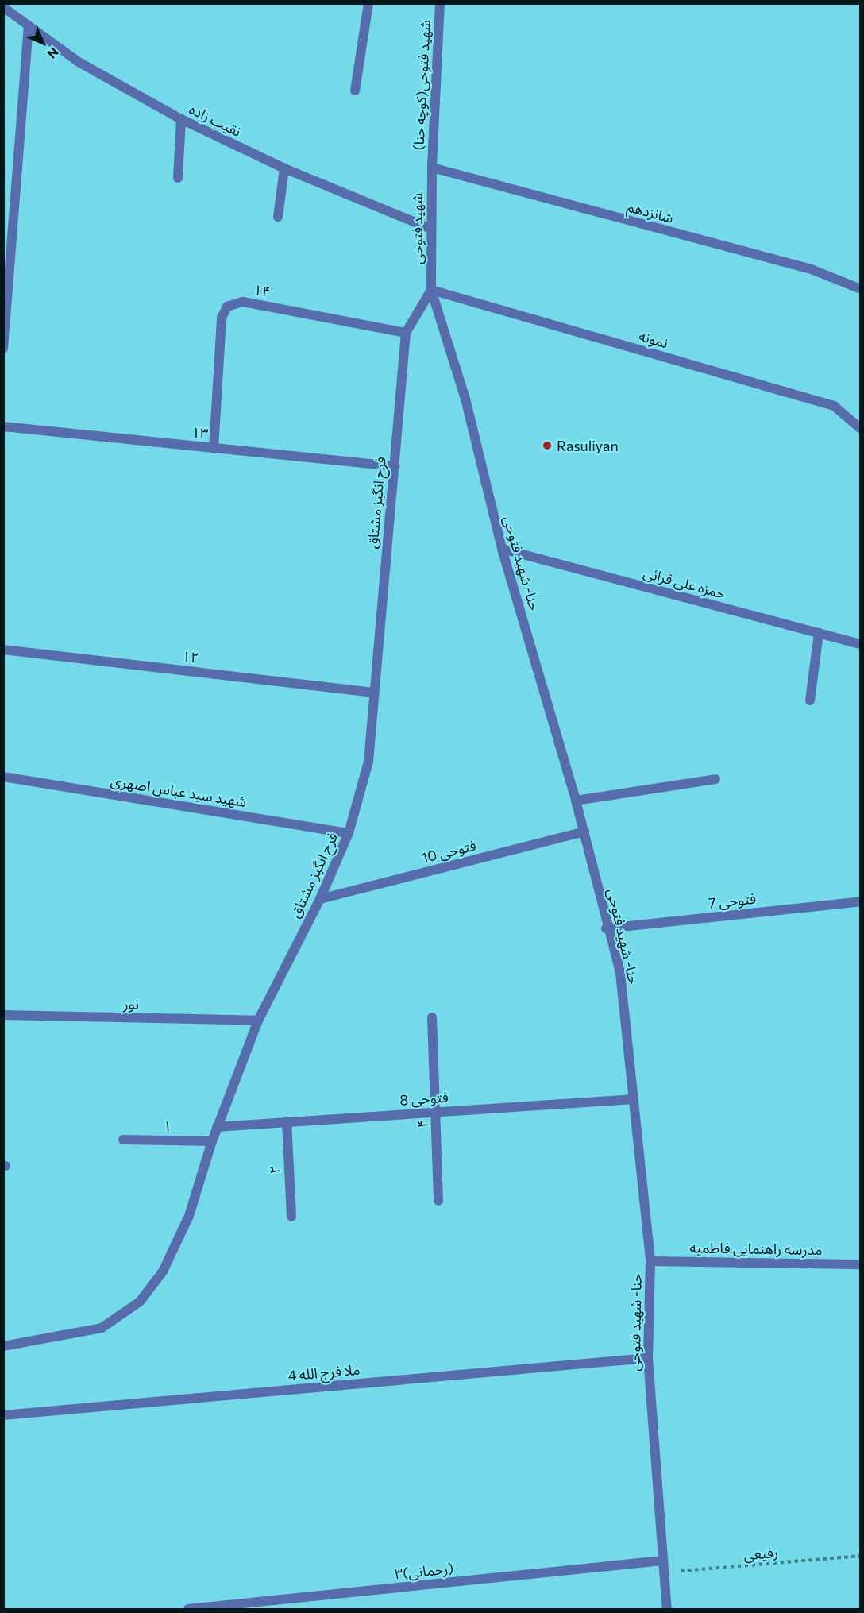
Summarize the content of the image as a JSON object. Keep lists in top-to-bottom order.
{
  "streets": {
    "street": [
      "(کوچه حنا)شهید فتوحی",
      "نقیب زاده",
      "شانزدهم",
      "شهید فتوحی",
      "۱۴",
      "نمونه",
      "۱۳",
      "فرح انگیز مشتاق",
      "حنا- شهید فتوحی",
      "حمزه علی قرائی",
      "۱۲",
      "شهید سید عباس اصهری",
      "فتوحی 10",
      "فتوحی 7",
      "نور",
      "فتوحی 8",
      "۴",
      "۱",
      "۲",
      "مدرسه راهنمایی فاطمیه",
      "4 ملا فرج الله",
      "۳(رحمانی)"
    ],
    "path": ["رفیعی"]
  },
  "crossings": [
    ["(کوچه حنا)شهید فتوحی", "شانزدهم"],
    ["(کوچه حنا)شهید فتوحی", "شهید فتوحی"],
    ["نقیب زاده", "شهید فتوحی"],
    ["شانزدهم", "شهید فتوحی"],
    ["شهید فتوحی", "نمونه"],
    ["شهید فتوحی", "فرح انگیز مشتاق"],
    ["شهید فتوحی", "حنا- شهید فتوحی"],
    ["۱۴", "۱۳"],
    ["۱۴", "فرح انگیز مشتاق"],
    ["نمونه", "فرح انگیز مشتاق"],
    ["نمونه", "حنا- شهید فتوحی"],
    ["۱۳", "فرح انگیز مشتاق"],
    ["فرح انگیز مشتاق", "حنا- شهید فتوحی"],
    ["فرح انگیز مشتاق", "۱۲"],
    ["فرح انگیز مشتاق", "شهید سید عباس اصهری"],
    ["فرح انگیز مشتاق", "فتوحی 10"],
    ["فرح انگیز مشتاق", "نور"],
    ["فرح انگیز مشتاق", "فتوحی 8"],
    ["فرح انگیز مشتاق", "۱"],
    ["حنا- شهید فتوحی", "حمزه علی قرائی"],
    ["حنا- شهید فتوحی", "فتوحی 10"],
    ["حنا- شهید فتوحی", "فتوحی 7"],
    ["حنا- شهید فتوحی", "فتوحی 8"],
    ["حنا- شهید فتوحی", "مدرسه راهنمایی فاطمیه"],
    ["حنا- شهید فتوحی", "4 ملا فرج الله"],
    ["حنا- شهید فتوحی", "رفیعی"],
    ["حنا- شهید فتوحی", "۳(رحمانی)"],
    ["فتوحی 8", "۴"],
    ["فتوحی 8", "۲"]
  ],
  "places": ["Rasuliyan"],
  "north": "bottom right"
}
